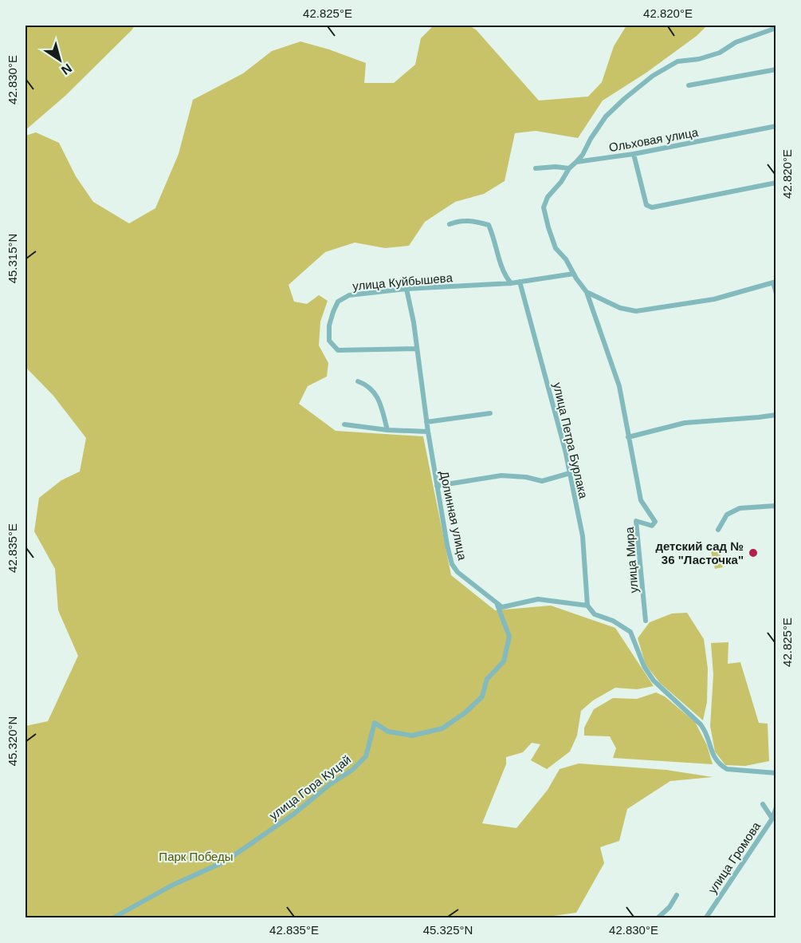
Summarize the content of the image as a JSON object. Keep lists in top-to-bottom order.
{
  "streets": {
    "street": [
      "Ольховая улица",
      "улица Куйбышева",
      "улица Петра Бурлака",
      "Долинная улица",
      "улица Мира",
      "улица Гора Куцай",
      "улица Громова"
    ]
  },
  "crossings": [
    ["улица Куйбышева", "улица Петра Бурлака"],
    ["улица Куйбышева", "Долинная улица"],
    ["Долинная улица", "улица Гора Куцай"]
  ],
  "parks": ["Парк Победы"],
  "places": ["детский сад № 36 \"Ласточка\""],
  "north": "bottom right",
  "coordinates": [
    "42.825°E",
    "42.820°E",
    "42.830°E",
    "45.315°N",
    "42.835°E",
    "45.320°N",
    "45.325°N"
  ]
}
